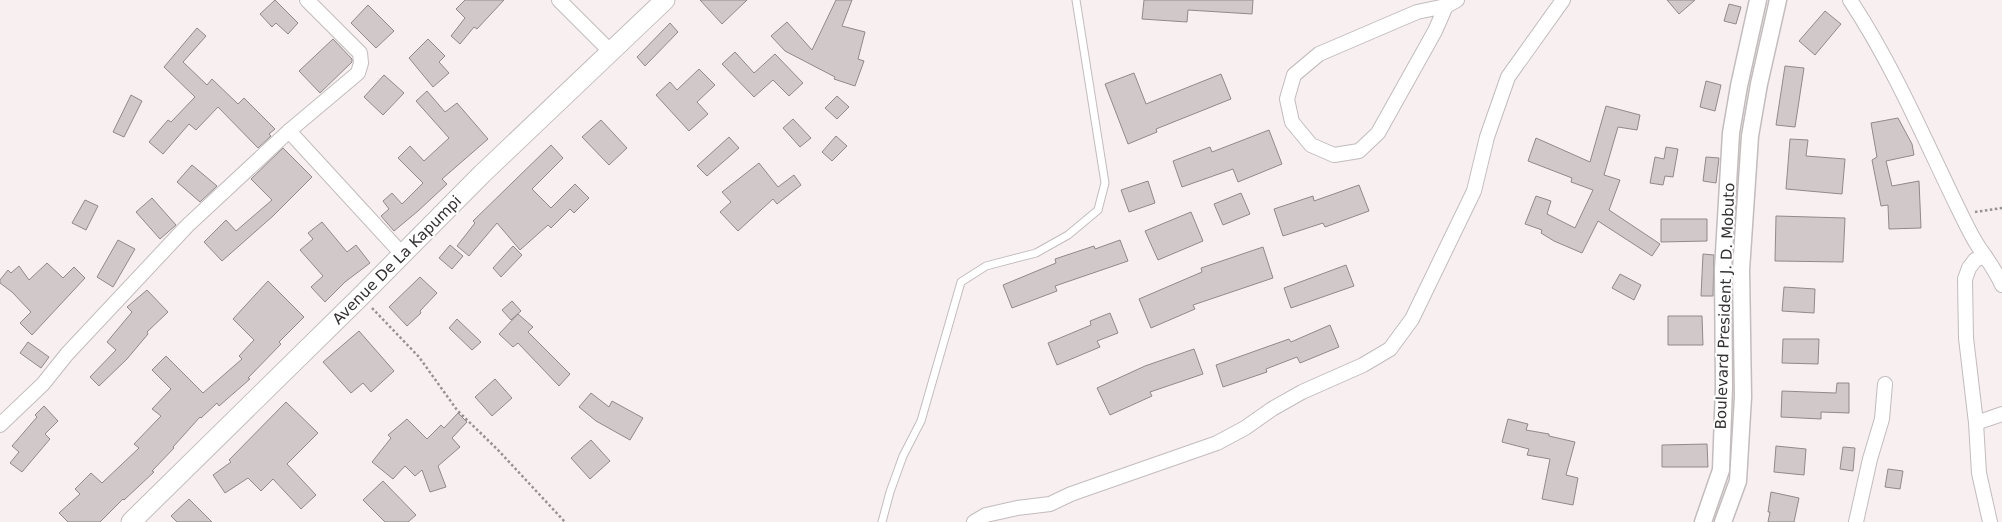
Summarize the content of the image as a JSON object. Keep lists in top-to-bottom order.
{
  "streets": {
    "main road": ["Avenue De La Kapumpi"],
    "street": ["Boulevard President J. D. Mobuto"]
  }
}
